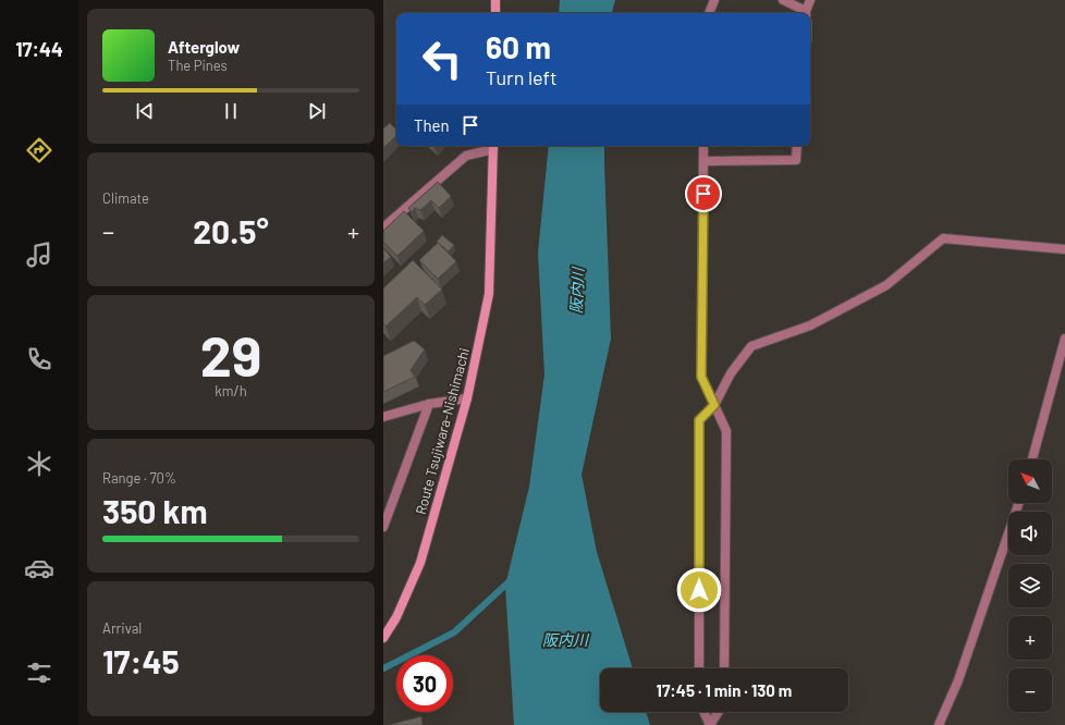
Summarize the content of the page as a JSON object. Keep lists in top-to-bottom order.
{
  "streets": {
    "main road": ["Route Tsujiwara-Nishimachi"]
  },
  "water": ["阪内川"],
  "north": "top left",
  "page": {
    "tabs": "17:44",
    "turn": ["60 m", "Turn left"],
    "song": ["Afterglow", "The Pines"],
    "then": "Then",
    "tile": [
      "Climate",
      ["29", "km/h"],
      ["Range · 70%", "350 km"],
      ["Arrival", "17:45"]
    ],
    "heat": ["−", "20.5°", "+"],
    "map_buttons": ["+", "−"],
    "limit": "30",
    "trip": "17:45 · 1 min · 130 m"
  }
}
